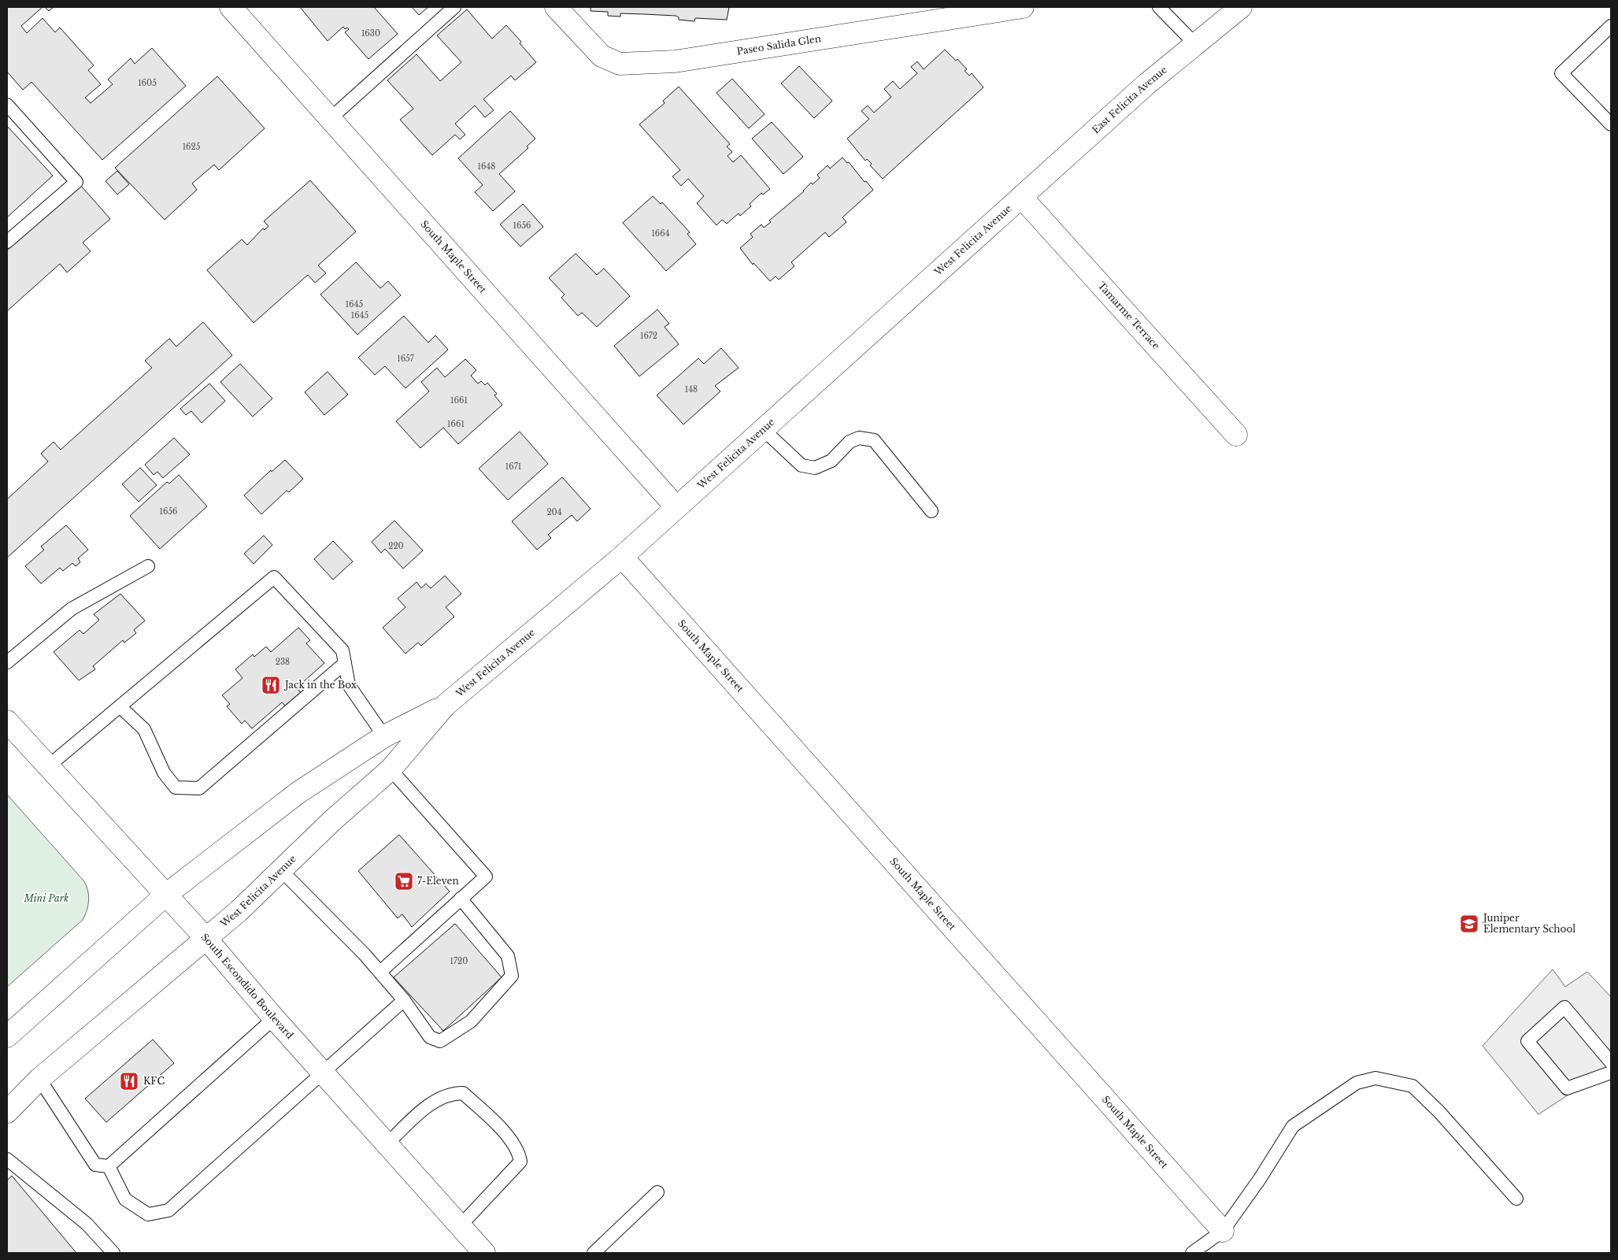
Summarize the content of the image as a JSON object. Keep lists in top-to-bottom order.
{
  "streets": {
    "main road": [
      "Paseo Salida Glen",
      "East Felicita Avenue",
      "West Felicita Avenue",
      "South Maple Street",
      "Tamarme Terrace",
      "South Escondido Boulevard"
    ]
  },
  "crossings": [
    ["East Felicita Avenue", "West Felicita Avenue"],
    ["East Felicita Avenue", "Tamarme Terrace"],
    ["West Felicita Avenue", "South Maple Street"],
    ["West Felicita Avenue", "Tamarme Terrace"],
    ["West Felicita Avenue", "South Escondido Boulevard"]
  ],
  "parks": ["Mini Park"],
  "places": {
    "restaurant": ["Jack in the Box", "KFC"],
    "supermarket": ["7-Eleven"],
    "school or university": ["Juniper Elementary School"]
  },
  "house_numbers": [
    "1630",
    "1605",
    "1625",
    "1648",
    "1656",
    "1664",
    "1645",
    "1645",
    "1672",
    "1657",
    "148",
    "1661",
    "1661",
    "1671",
    "1656",
    "204",
    "220",
    "238",
    "1720"
  ]
}
